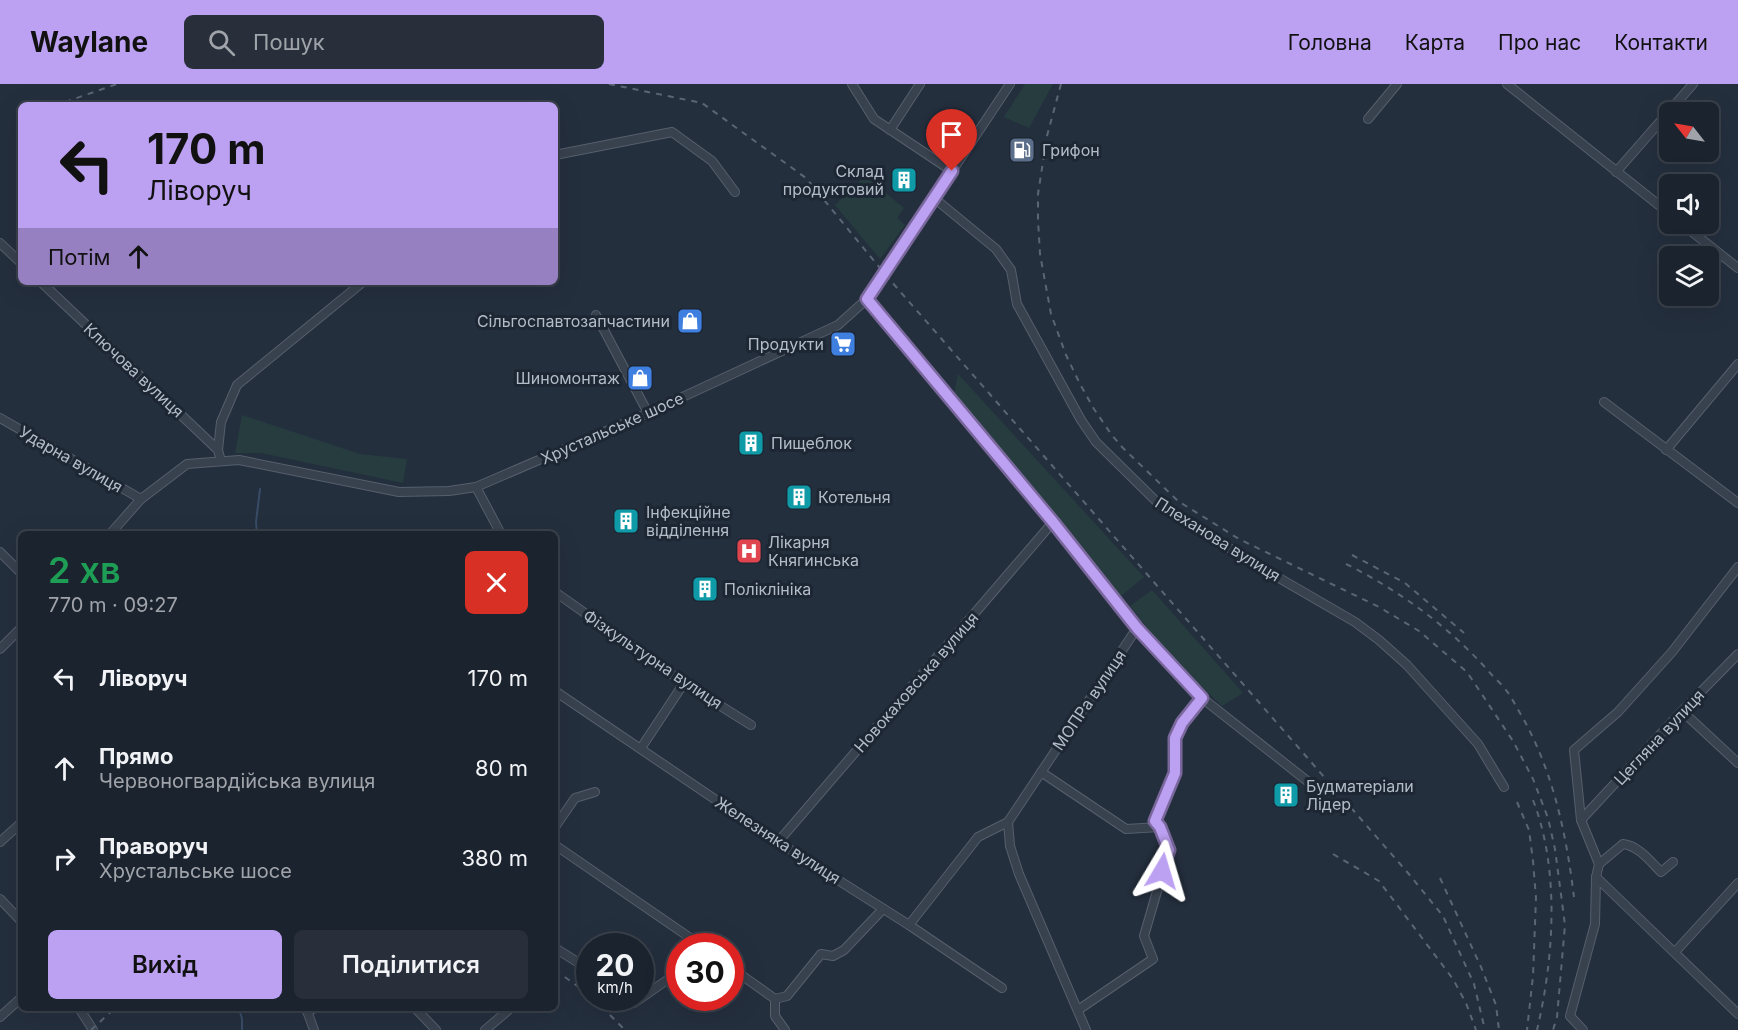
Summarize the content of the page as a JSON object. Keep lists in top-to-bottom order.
{
  "streets": {
    "street": [
      "Ключова вулиця",
      "Хрустальське шосе",
      "Ударна вулиця",
      "Плеханова вулиця",
      "Фізкультурна вулиця",
      "Новокаховська вулиця",
      "МОПРа вулиця",
      "Цегляна вулиця",
      "Железняка вулиця"
    ]
  },
  "crossings": [
    ["Хрустальське шосе", "Ударна вулиця"],
    ["Хрустальське шосе", "Плеханова вулиця"],
    ["Новокаховська вулиця", "Железняка вулиця"]
  ],
  "places": {
    "fuel station": ["Грифон"],
    "building": [
      "Склад продуктовий",
      "Пищеблок",
      "Котельня",
      "Інфекційне відділення",
      "Поліклініка",
      "Будматеріали Лідер"
    ],
    "shop": ["Сільгоспавтозапчастини", "Шиномонтаж"],
    "supermarket": ["Продукти"],
    "hospital": ["Лікарня Княгинська"]
  },
  "north": "top left",
  "page": {
    "header": "Waylane",
    "search": "Пошук",
    "nav": [
      "Головна",
      "Карта",
      "Про нас",
      "Контакти"
    ],
    "turn": ["170 m", "Ліворуч"],
    "then": "Потім",
    "heading": ["2 хв", "770 m · 09:27"],
    "list": [
      {
        "name": "Ліворуч",
        "value": "170 m"
      },
      {
        "name": "Прямо",
        "note": "Червоногвардійська вулиця",
        "value": "80 m"
      },
      {
        "name": "Праворуч",
        "note": "Хрустальське шосе",
        "value": "380 m"
      }
    ],
    "buttons": ["Вихід", "Поділитися"],
    "speed": "20 km/h",
    "limit": "30"
  }
}
